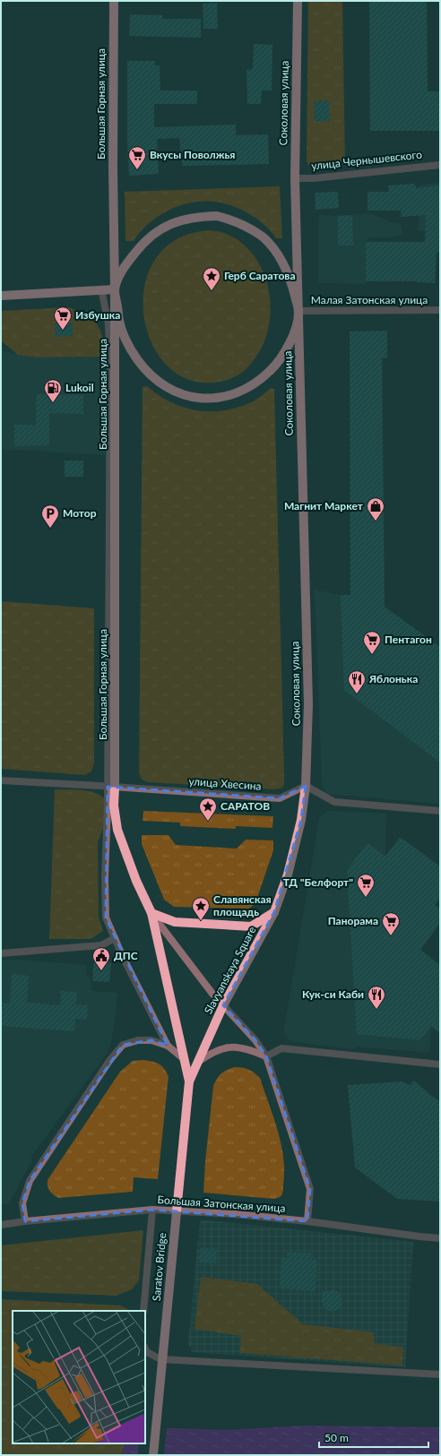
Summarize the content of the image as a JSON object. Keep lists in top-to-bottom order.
{
  "streets": {
    "main road": [
      "Соколовая улица",
      "Большая Горная улица",
      "Slavyanskaya Square",
      "Saratov Bridge"
    ],
    "street": [
      "улица Чернышевского",
      "Малая Затонская улица",
      "улица Хвесина",
      "Большая Затонская улица"
    ]
  },
  "crossings": [
    ["Соколовая улица", "улица Чернышевского"],
    ["Соколовая улица", "Малая Затонская улица"],
    ["Соколовая улица", "улица Хвесина"],
    ["Соколовая улица", "Slavyanskaya Square"],
    ["Большая Горная улица", "улица Хвесина"],
    ["улица Хвесина", "Slavyanskaya Square"],
    ["Slavyanskaya Square", "Saratov Bridge"]
  ],
  "places": {
    "supermarket": [
      "Вкусы Поволжья",
      "Избушка",
      "Пентагон",
      "ТД \"Белфорт\"",
      "Панорама"
    ],
    "place": ["Герб Саратова", "САРАТОВ", "Славянская площадь"],
    "fuel station": ["Lukoil"],
    "shop": ["Магнит Маркет"],
    "parking": ["Мотор"],
    "restaurant": ["Яблонька", "Кук-си Каби"],
    "public building": ["ДПС"]
  },
  "scale_bar": "50 m"
}
